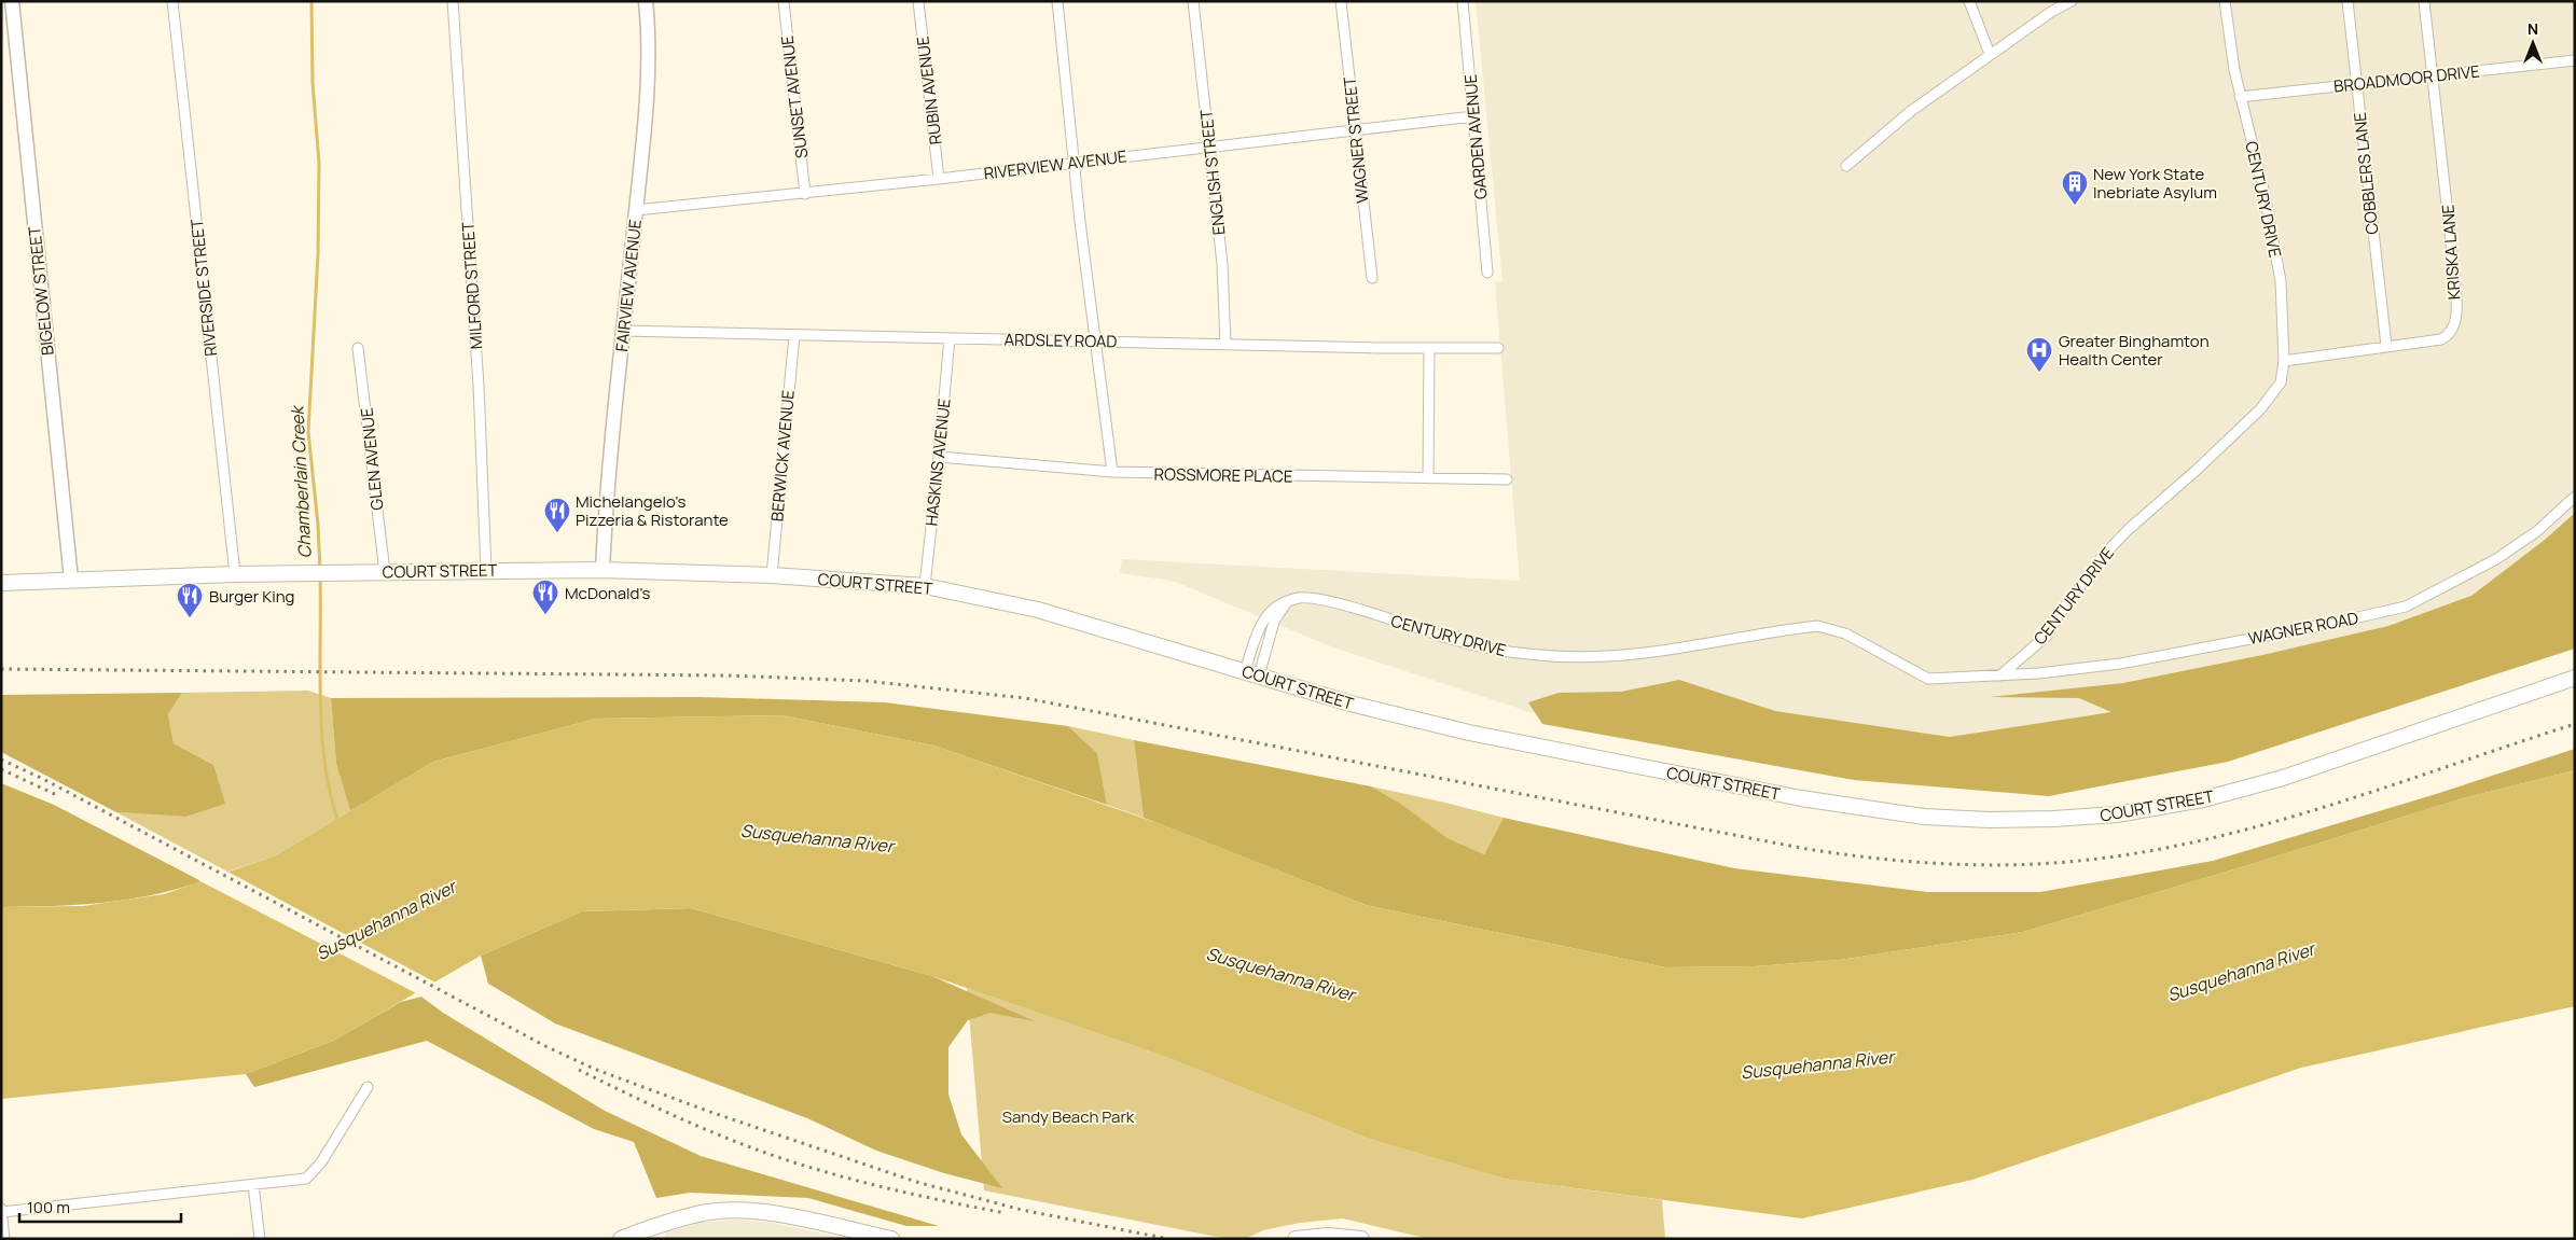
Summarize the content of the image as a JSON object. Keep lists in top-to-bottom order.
{
  "streets": {
    "main road": ["COURT STREET"],
    "street": [
      "BROADMOOR DRIVE",
      "RUBIN AVENUE",
      "SUNSET AVENUE",
      "GARDEN AVENUE",
      "WAGNER STREET",
      "RIVERVIEW AVENUE",
      "ENGLISH STREET",
      "COBBLERS LANE",
      "CENTURY DRIVE",
      "KRISKA LANE",
      "MILFORD STREET",
      "FAIRVIEW AVENUE",
      "RIVERSIDE STREET",
      "BIGELOW STREET",
      "ARDSLEY ROAD",
      "BERWICK AVENUE",
      "GLEN AVENUE",
      "HASKINS AVENUE",
      "ROSSMORE PLACE",
      "WAGNER ROAD"
    ]
  },
  "crossings": [
    ["BROADMOOR DRIVE", "COBBLERS LANE"],
    ["BROADMOOR DRIVE", "CENTURY DRIVE"],
    ["BROADMOOR DRIVE", "KRISKA LANE"],
    ["RUBIN AVENUE", "RIVERVIEW AVENUE"],
    ["SUNSET AVENUE", "RIVERVIEW AVENUE"],
    ["GARDEN AVENUE", "RIVERVIEW AVENUE"],
    ["WAGNER STREET", "RIVERVIEW AVENUE"],
    ["RIVERVIEW AVENUE", "ENGLISH STREET"],
    ["RIVERVIEW AVENUE", "FAIRVIEW AVENUE"],
    ["ENGLISH STREET", "ARDSLEY ROAD"],
    ["COBBLERS LANE", "KRISKA LANE"],
    ["CENTURY DRIVE", "KRISKA LANE"],
    ["CENTURY DRIVE", "COURT STREET"],
    ["CENTURY DRIVE", "WAGNER ROAD"],
    ["MILFORD STREET", "COURT STREET"],
    ["FAIRVIEW AVENUE", "ARDSLEY ROAD"],
    ["FAIRVIEW AVENUE", "COURT STREET"],
    ["RIVERSIDE STREET", "COURT STREET"],
    ["BIGELOW STREET", "COURT STREET"],
    ["ARDSLEY ROAD", "BERWICK AVENUE"],
    ["ARDSLEY ROAD", "HASKINS AVENUE"],
    ["BERWICK AVENUE", "COURT STREET"],
    ["GLEN AVENUE", "COURT STREET"],
    ["HASKINS AVENUE", "ROSSMORE PLACE"],
    ["HASKINS AVENUE", "COURT STREET"]
  ],
  "water": ["Chamberlain Creek", "Susquehanna River"],
  "parks": ["Sandy Beach Park"],
  "places": {
    "building": ["New York State Inebriate Asylum"],
    "hospital": ["Greater Binghamton Health Center"],
    "restaurant": ["Michelangelo's Pizzeria & Ristorante", "McDonald's", "Burger King"]
  },
  "scale_bar": "100 m",
  "north": "top"
}
